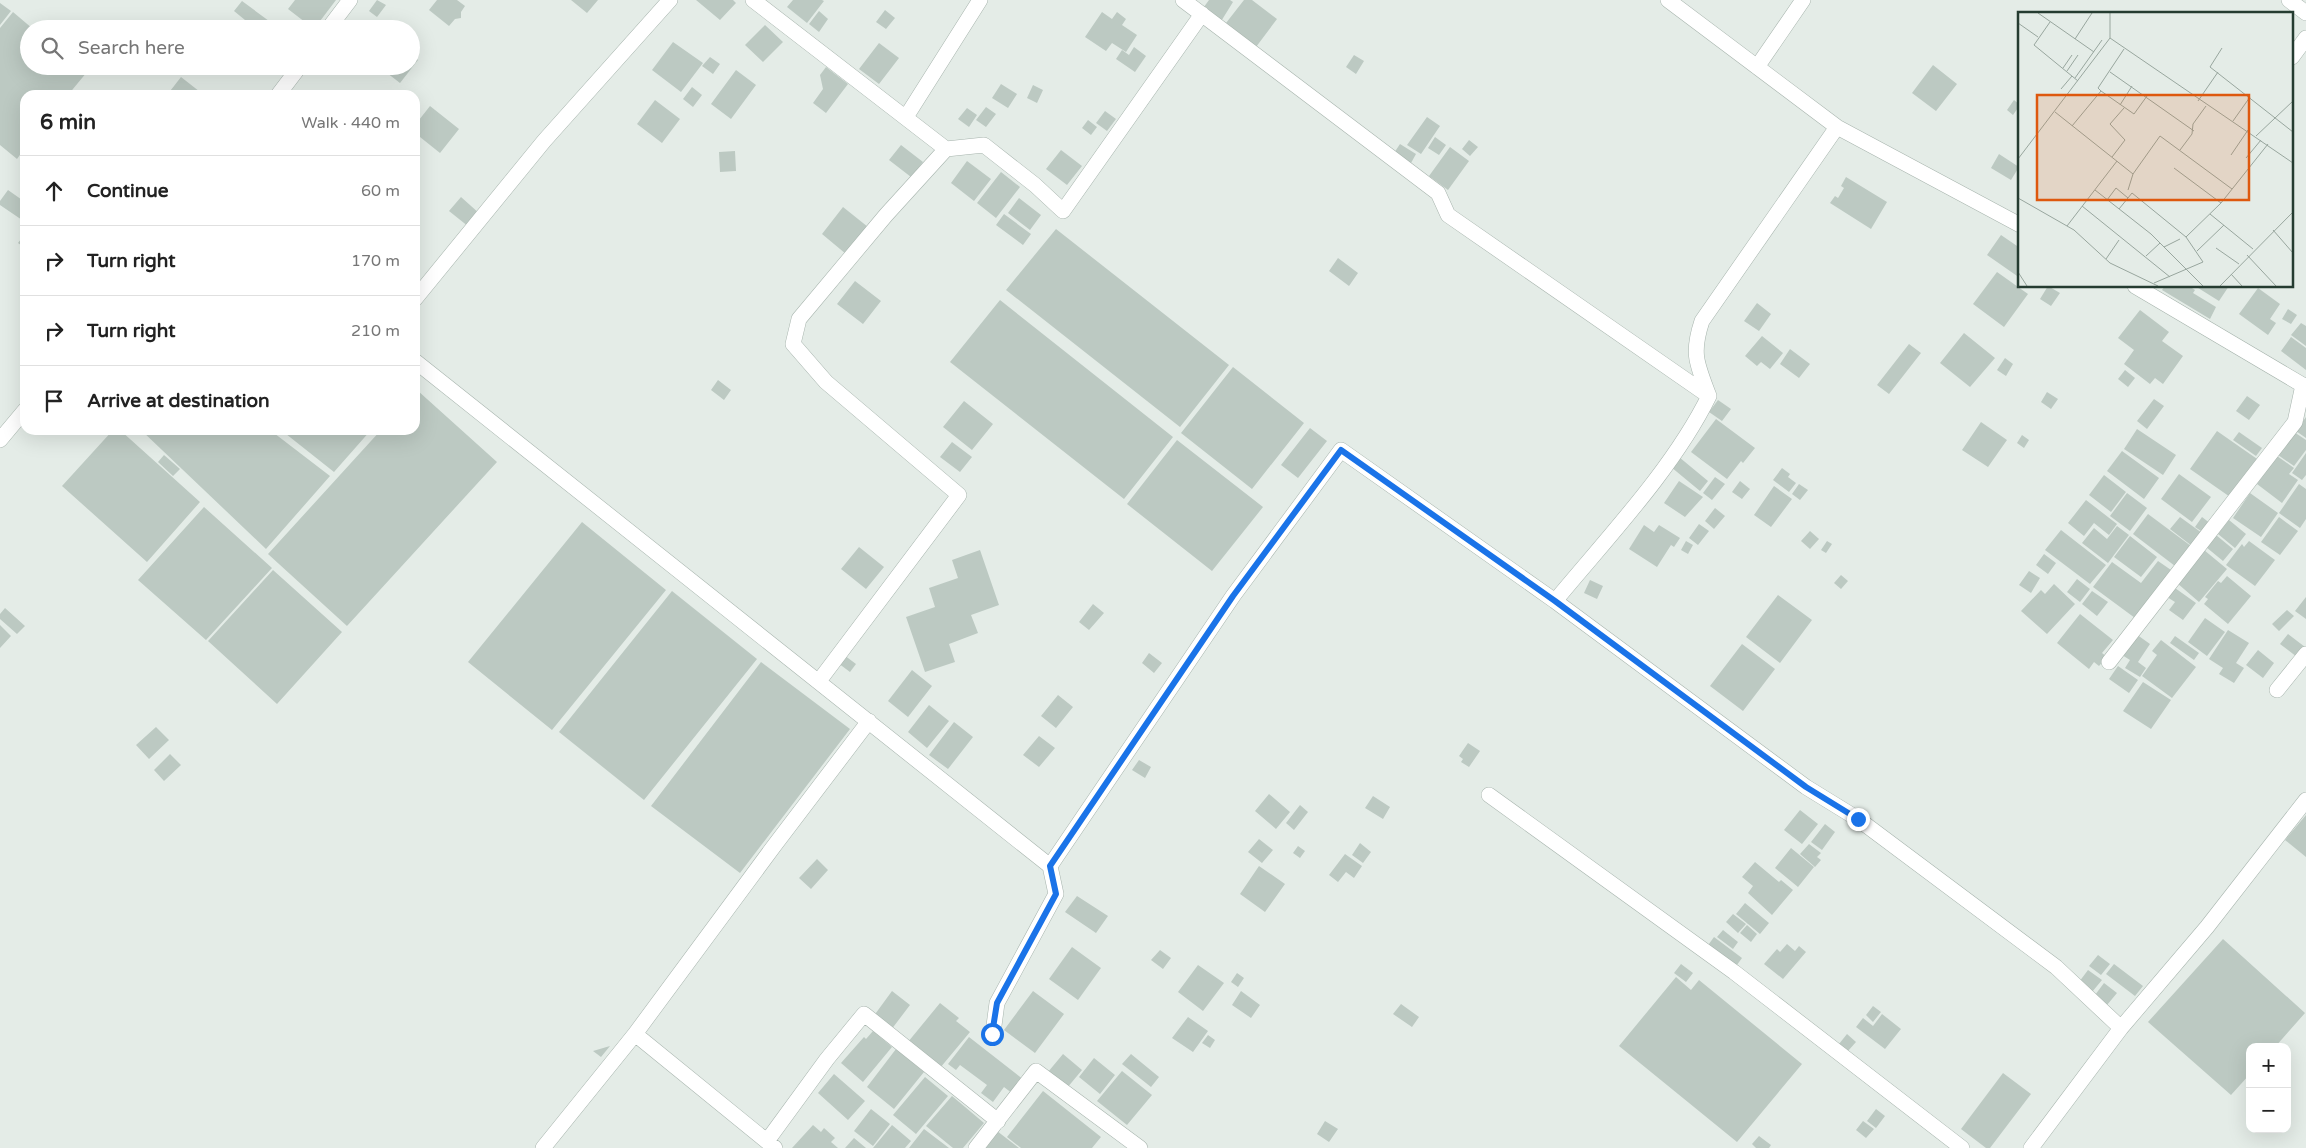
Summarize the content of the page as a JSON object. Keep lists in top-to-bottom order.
{
  "page": {
    "search": "Search here",
    "heading": ["6 min", "Walk · 440 m"],
    "list": [
      ["Continue", "60 m"],
      ["Turn right", "170 m"],
      ["Turn right", "210 m"],
      "Arrive at destination"
    ],
    "map_buttons": ["+", "−"]
  }
}
